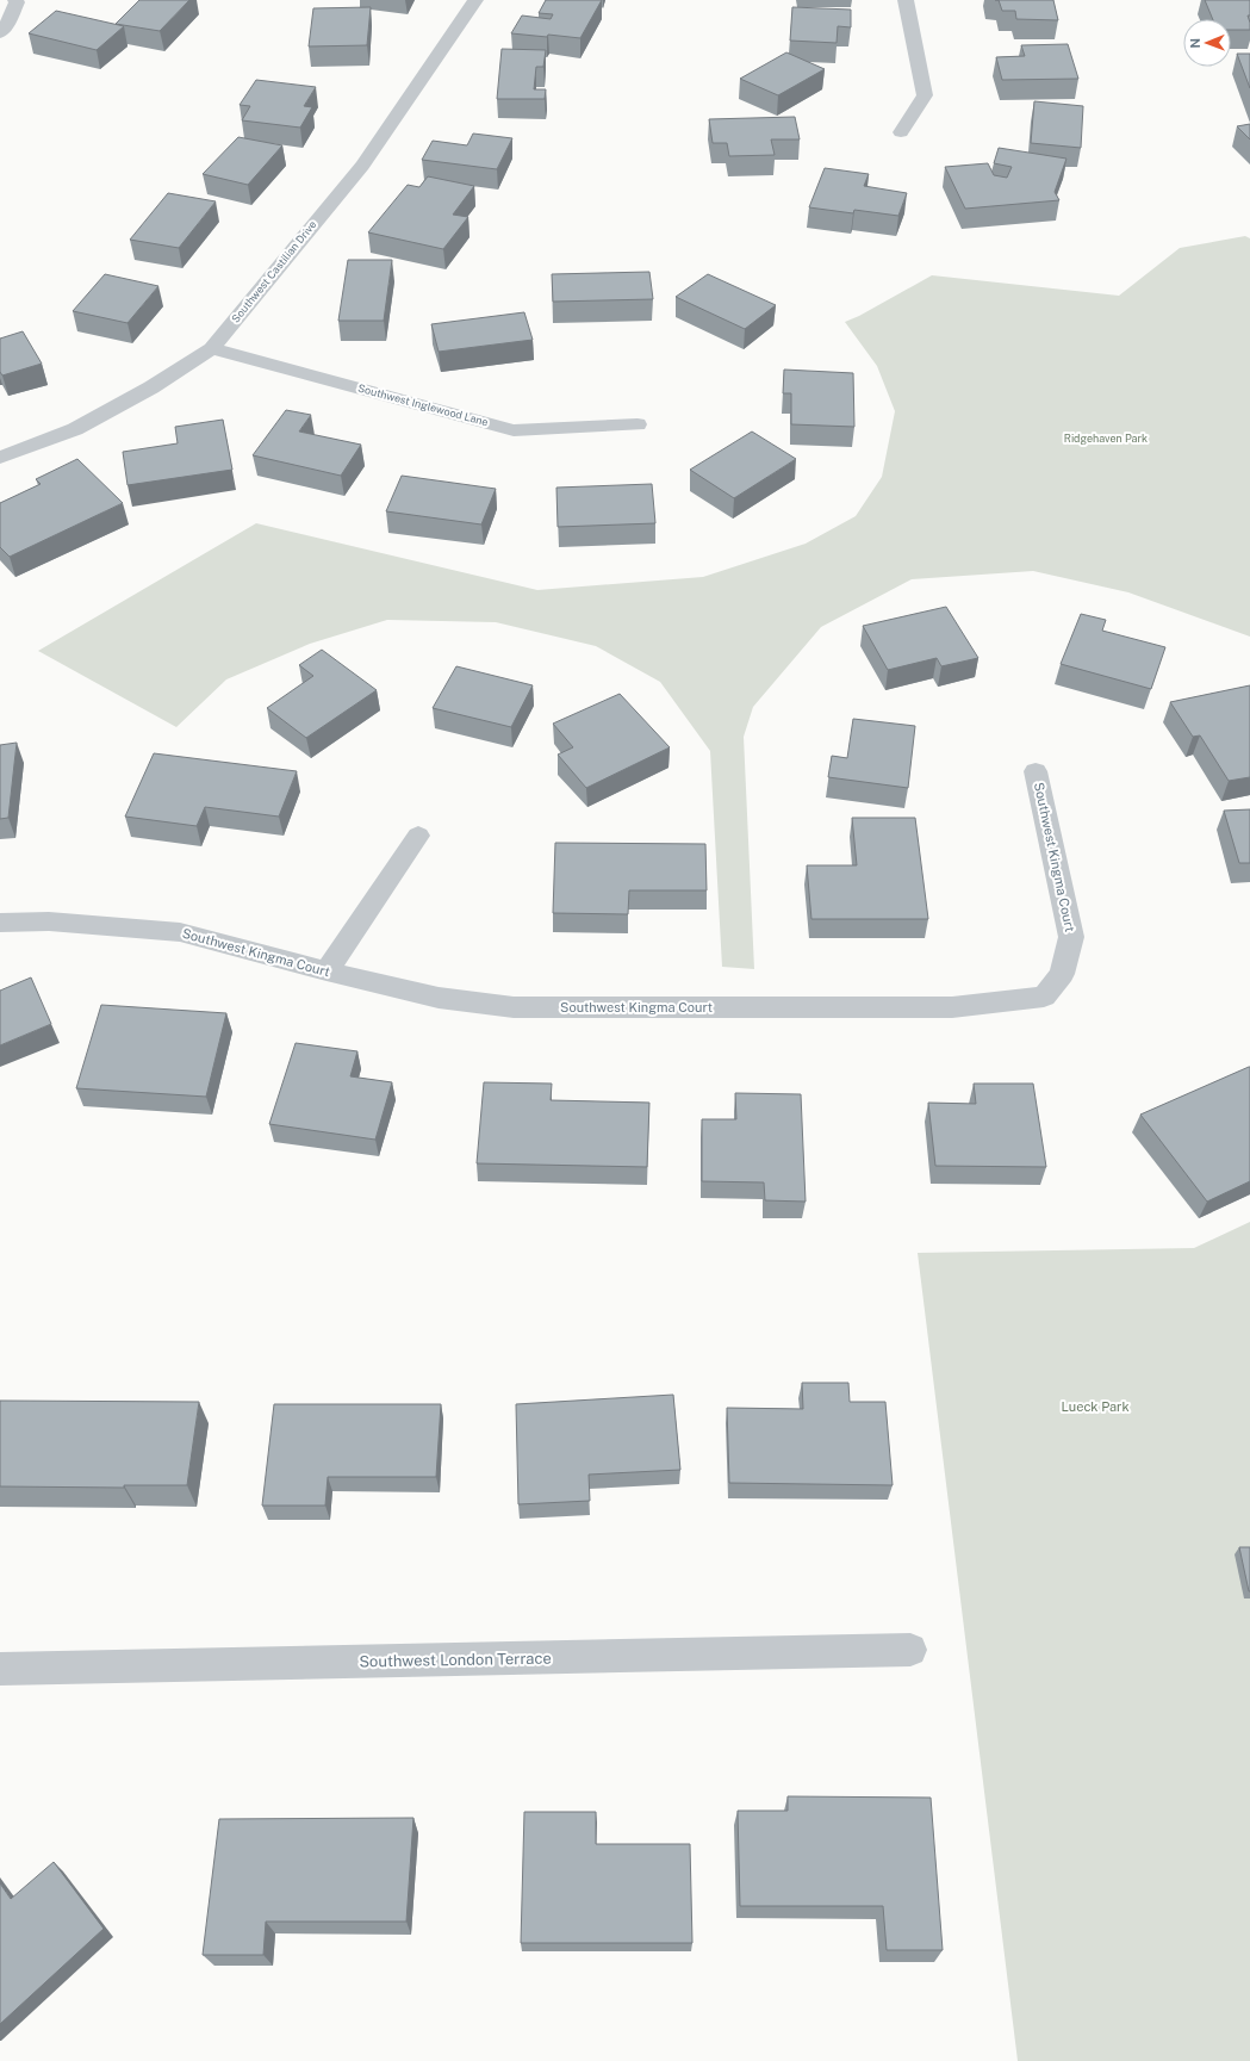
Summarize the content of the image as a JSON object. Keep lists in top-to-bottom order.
{
  "streets": {
    "street": [
      "Southwest Castilian Drive",
      "Southwest Inglewood Lane",
      "Southwest Kingma Court",
      "Southwest London Terrace"
    ]
  },
  "crossings": [
    ["Southwest Castilian Drive", "Southwest Inglewood Lane"]
  ],
  "parks": ["Ridgehaven Park", "Lueck Park"],
  "north": "left"
}
